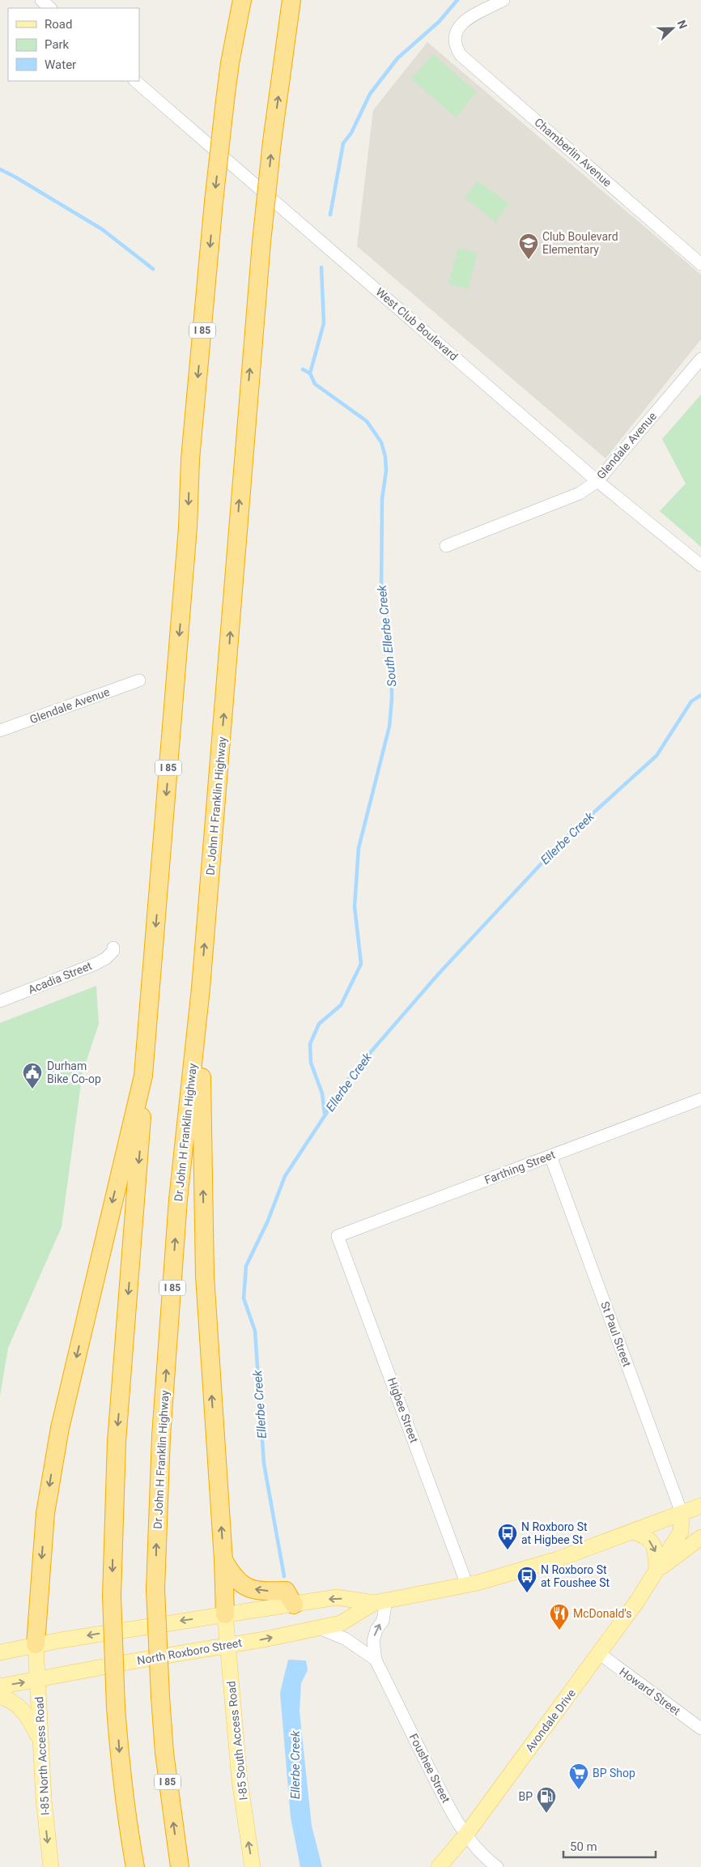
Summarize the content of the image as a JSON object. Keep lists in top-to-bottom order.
{
  "streets": {
    "highway": ["I 85", "Dr John H Franklin Highway"],
    "main road": [
      "North Roxboro Street",
      "Avondale Drive",
      "I-85 South Access Road",
      "I-85 North Access Road"
    ],
    "street": [
      "Chamberlin Avenue",
      "West Club Boulevard",
      "Glendale Avenue",
      "Acadia Street",
      "Farthing Street",
      "St Paul Street",
      "Higbee Street",
      "Howard Street",
      "Foushee Street"
    ]
  },
  "crossings": [
    ["West Club Boulevard", "Glendale Avenue"],
    ["Farthing Street", "St Paul Street"],
    ["Farthing Street", "Higbee Street"],
    ["St Paul Street", "North Roxboro Street"],
    ["St Paul Street", "Avondale Drive"],
    ["Higbee Street", "North Roxboro Street"],
    ["North Roxboro Street", "Avondale Drive"],
    ["North Roxboro Street", "I-85 South Access Road"],
    ["North Roxboro Street", "I-85 North Access Road"],
    ["North Roxboro Street", "Foushee Street"],
    ["Howard Street", "Avondale Drive"],
    ["Avondale Drive", "Foushee Street"]
  ],
  "one_way": ["I-85 South Access Road", "I-85 North Access Road"],
  "water": ["South Ellerbe Creek", "Ellerbe Creek"],
  "places": {
    "school or university": ["Club Boulevard Elementary"],
    "public building": ["Durham Bike Co-op"],
    "bus stop": ["N Roxboro St at Higbee St", "N Roxboro St at Foushee St"],
    "restaurant": ["McDonald's"],
    "supermarket": ["BP Shop"],
    "fuel station": ["BP"]
  },
  "legend": ["Road", "Park", "Water"],
  "scale_bar": "50 m",
  "north": "right"
}
